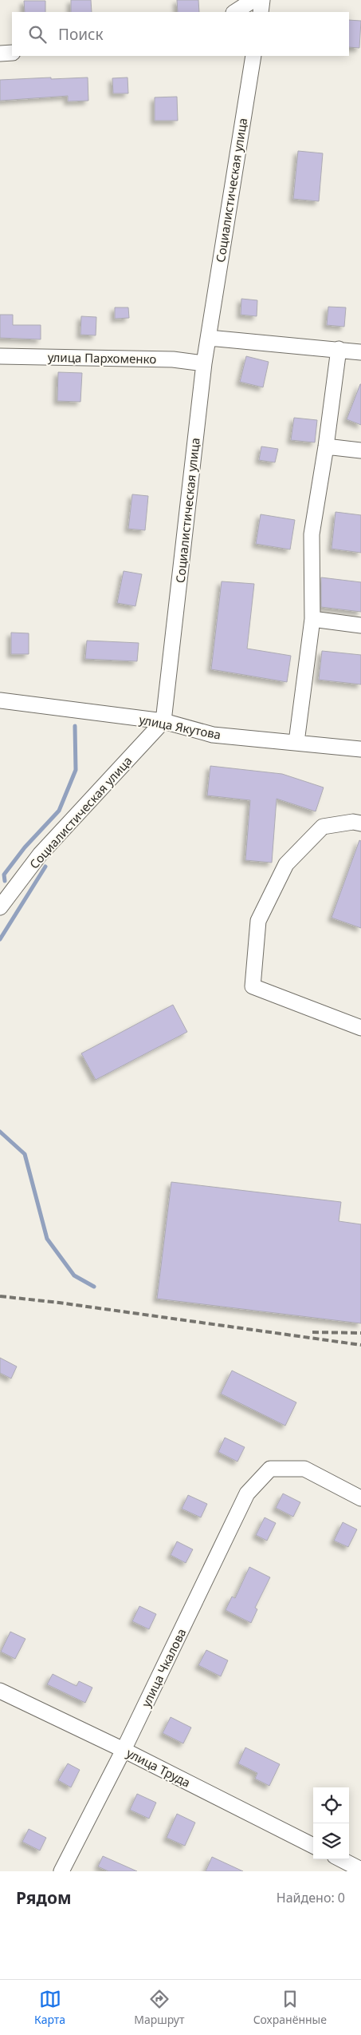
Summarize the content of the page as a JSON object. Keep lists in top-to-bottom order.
{
  "streets": {
    "street": [
      "Социалистическая улица",
      "улица Пархоменко",
      "улица Якутова",
      "улица Чкалова",
      "улица Труда"
    ]
  },
  "crossings": [
    ["Социалистическая улица", "улица Пархоменко"],
    ["Социалистическая улица", "улица Якутова"],
    ["улица Чкалова", "улица Труда"]
  ],
  "page": {
    "search": "Поиск",
    "heading": ["Рядом", "Найдено: 0"],
    "nav": ["Карта", "Маршрут", "Сохранённые"]
  }
}
